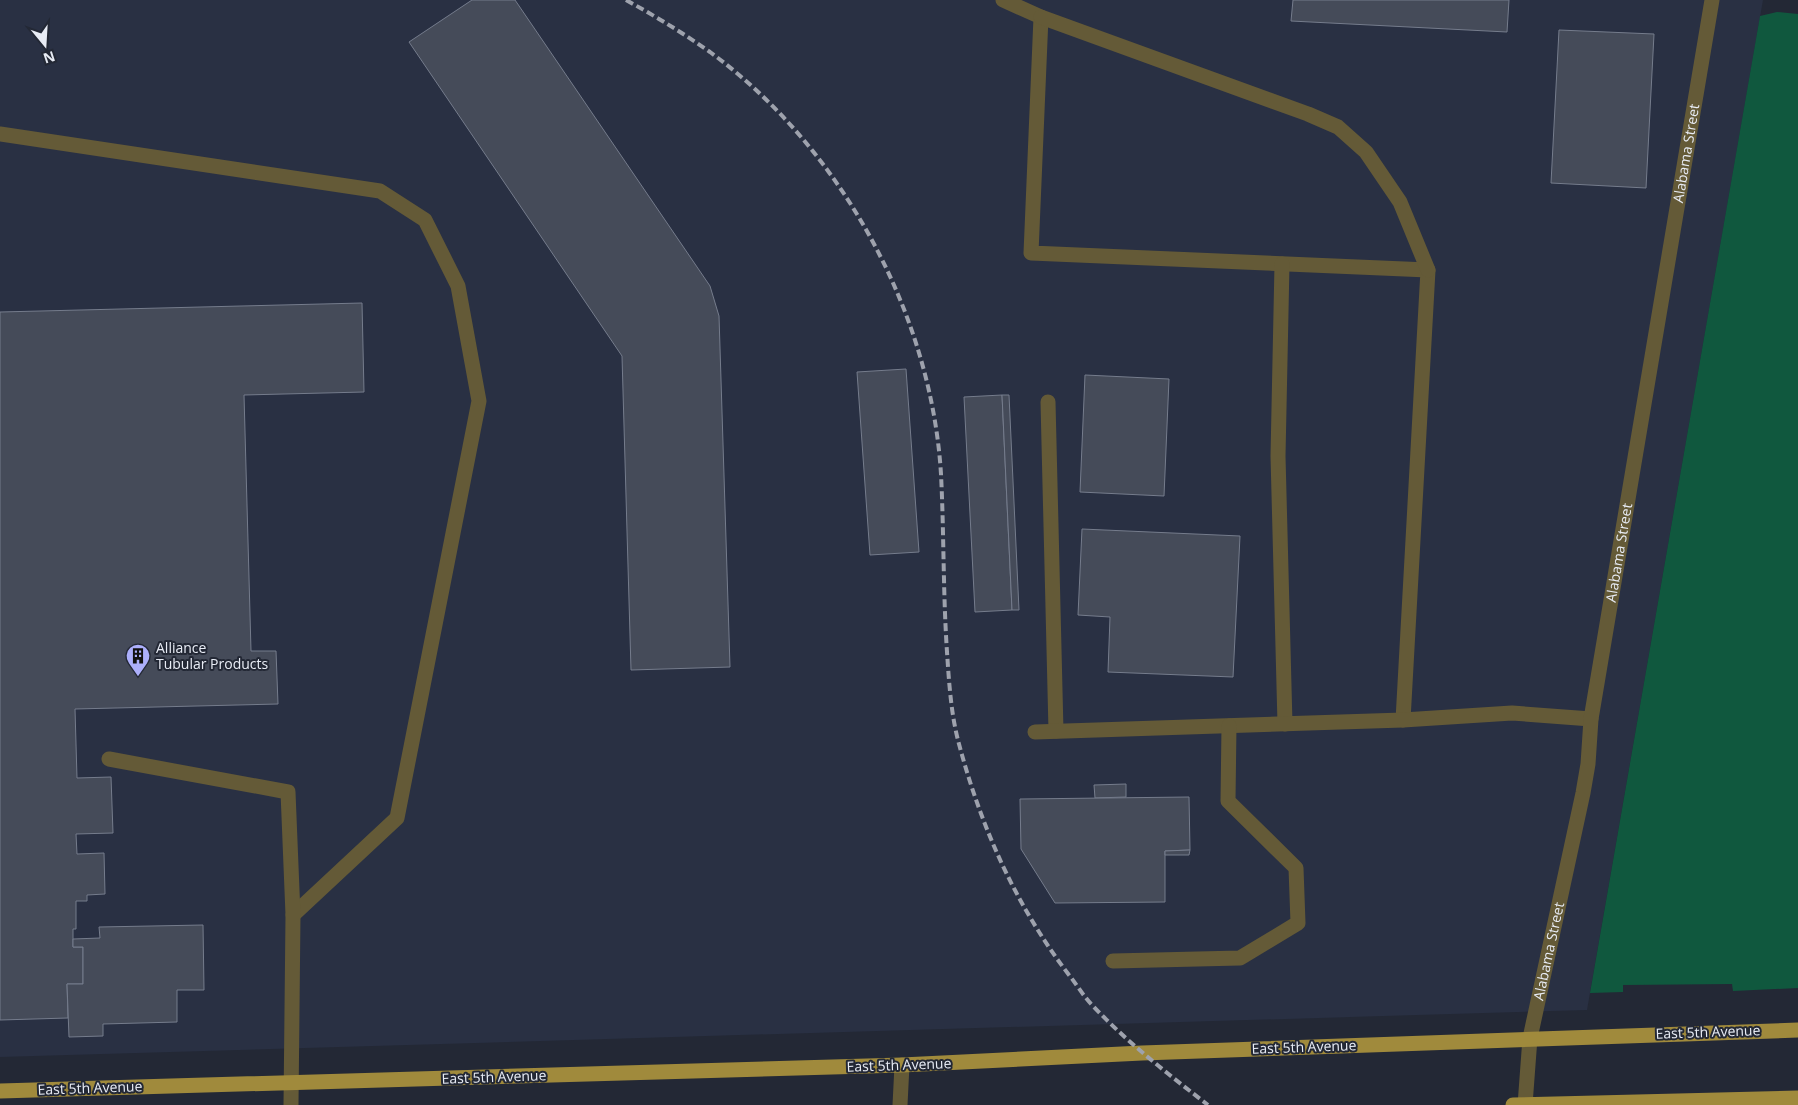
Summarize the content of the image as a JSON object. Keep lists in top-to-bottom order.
{
  "streets": {
    "main road": ["East 5th Avenue"],
    "street": ["Alabama Street"]
  },
  "crossings": [
    ["Alabama Street", "East 5th Avenue"]
  ],
  "places": {
    "building": ["Alliance Tubular Products"]
  },
  "north": "bottom"
}
